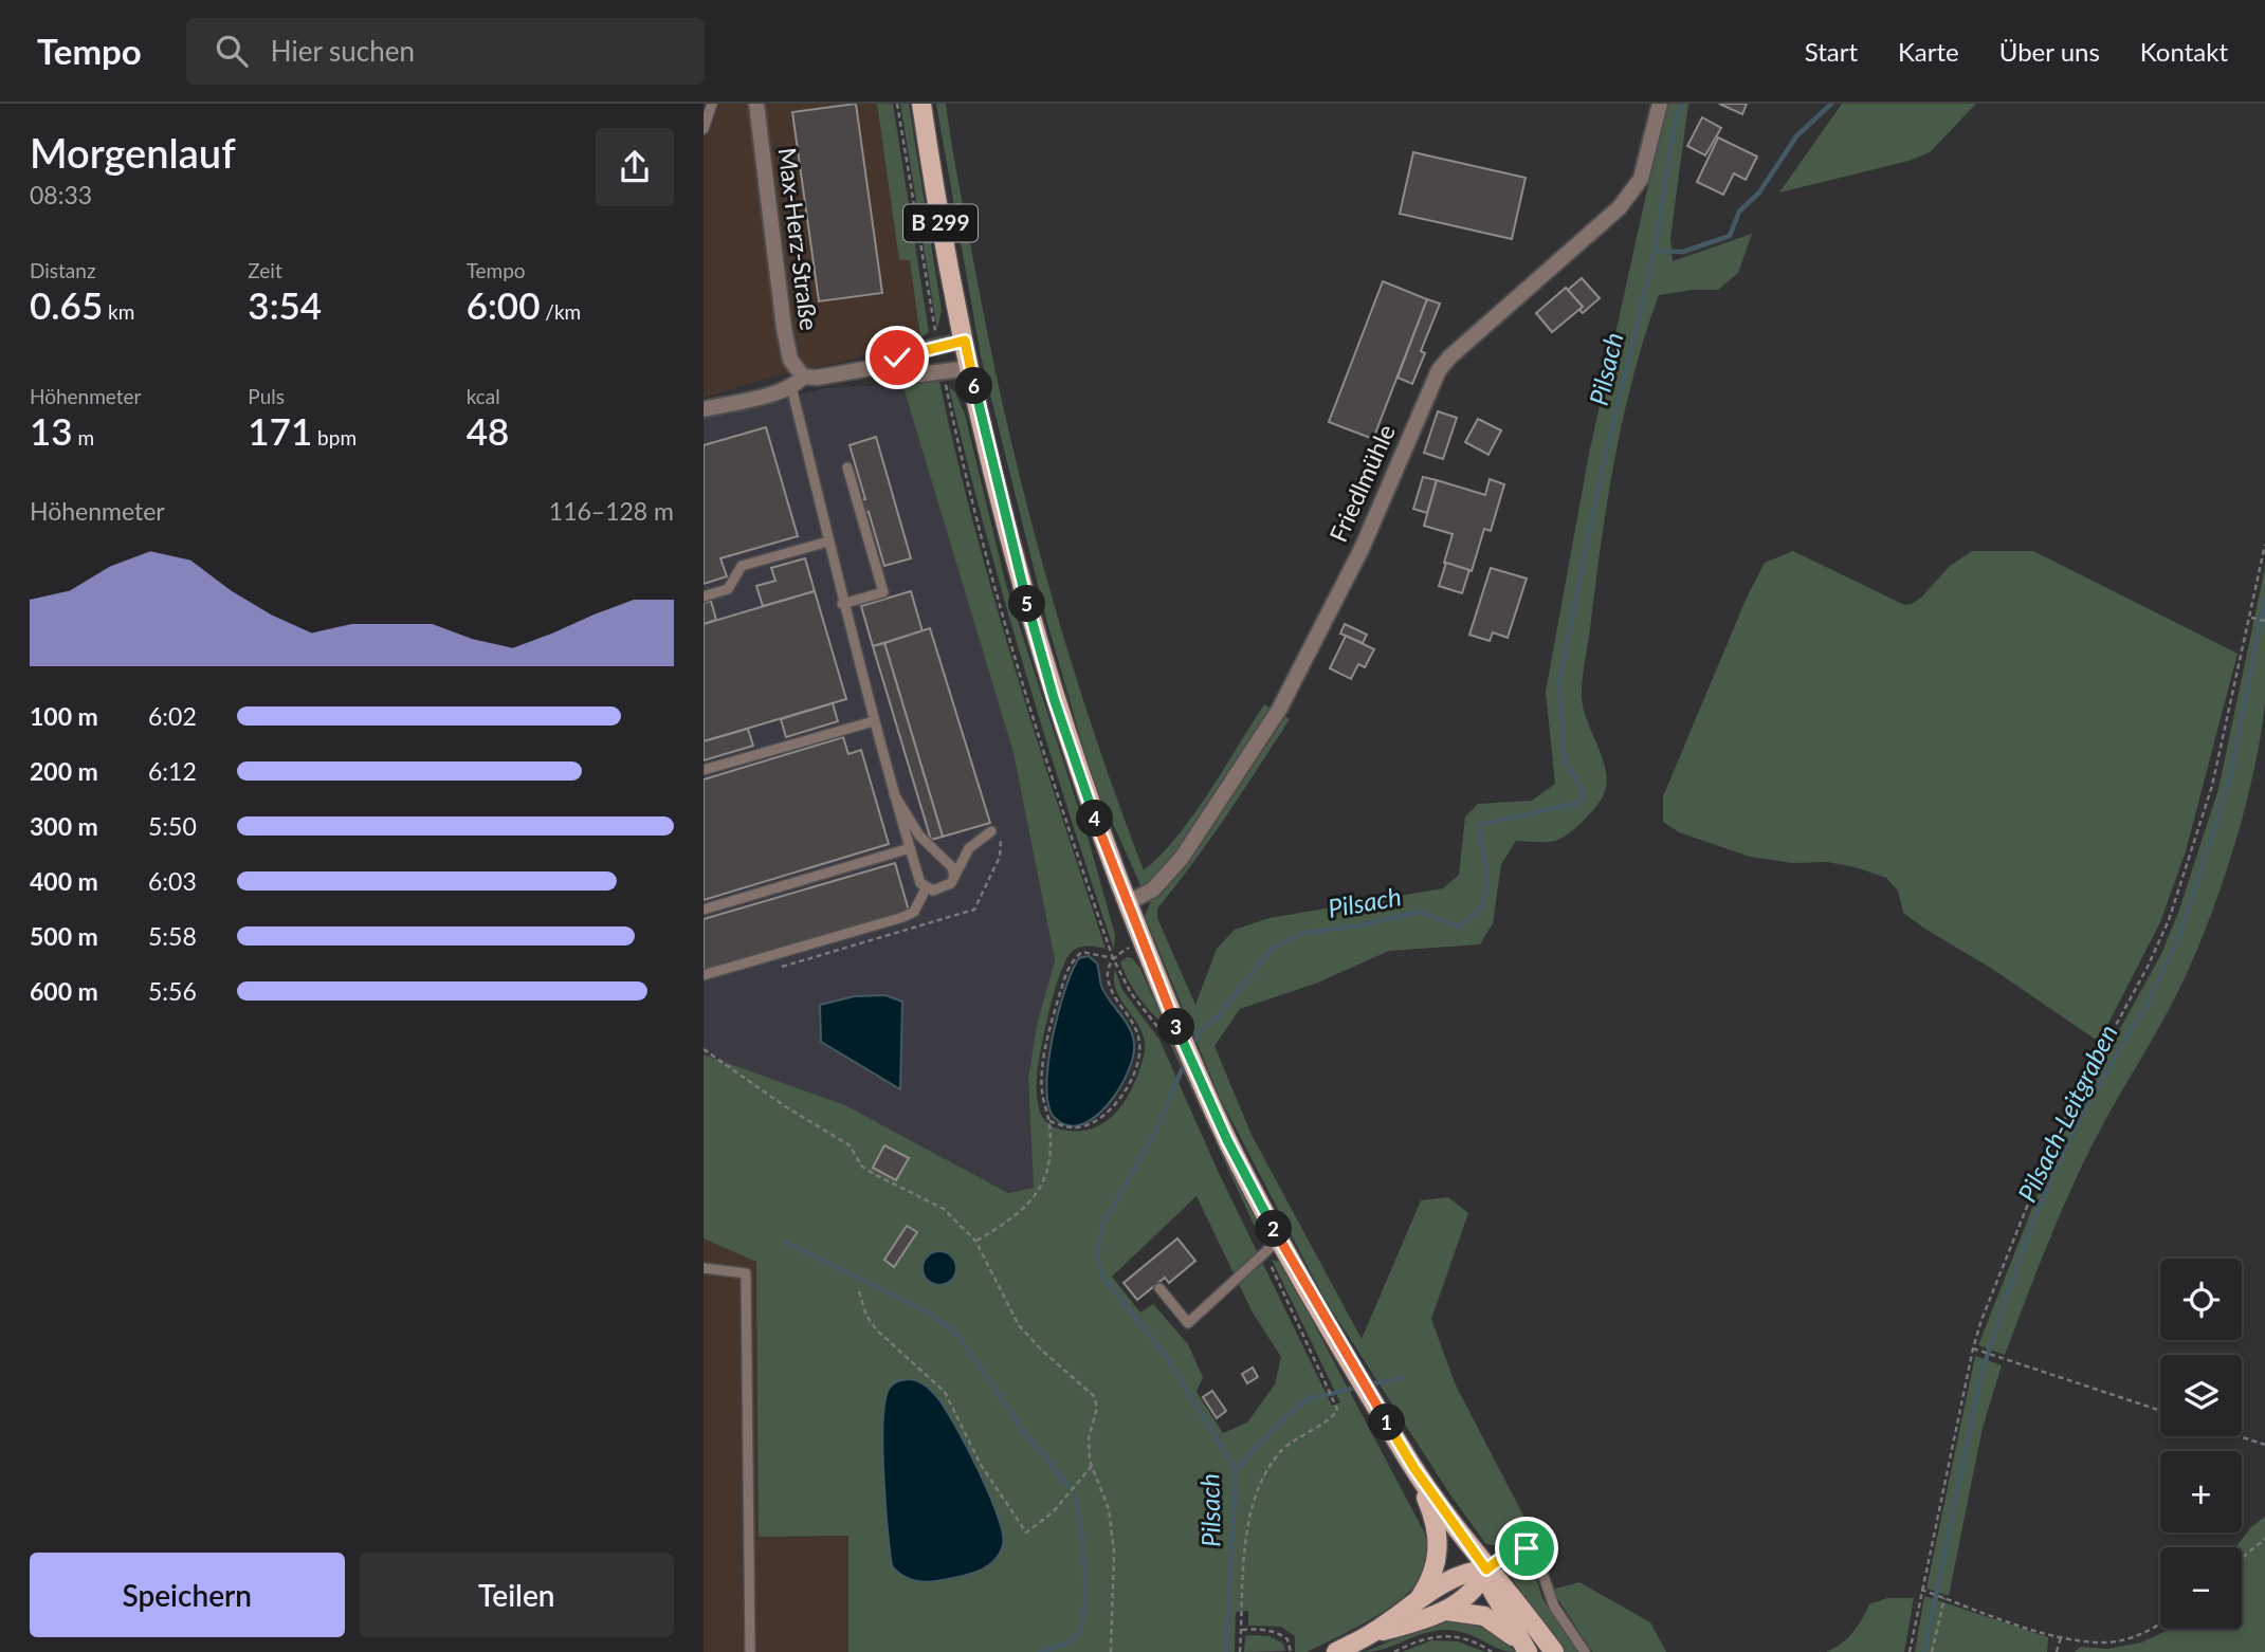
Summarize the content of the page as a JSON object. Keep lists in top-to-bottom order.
{
  "streets": {
    "main road": ["B 299"],
    "street": ["Max-Herz-Straße", "Friedlmühle"]
  },
  "crossings": [
    ["B 299", "Friedlmühle"]
  ],
  "water": ["Pilsach", "Pilsach-Leitgraben"],
  "page": {
    "header": "Tempo",
    "search": "Hier suchen",
    "nav": [
      "Start",
      "Karte",
      "Über uns",
      "Kontakt"
    ],
    "heading": ["Morgenlauf", "08:33"],
    "stats": [
      ["Distanz", "0.65 km"],
      ["Zeit", "3:54"],
      ["Tempo", "6:00 /km"],
      ["Höhenmeter", "13 m"],
      ["Puls", "171 bpm"],
      ["kcal", "48"]
    ],
    "pins": [
      "6",
      "5",
      "4",
      "3",
      "2",
      "1"
    ],
    "chart": ["Höhenmeter", "116–128 m"],
    "list": [
      {
        "name": "100 m",
        "note": "6:02"
      },
      {
        "name": "200 m",
        "note": "6:12"
      },
      {
        "name": "300 m",
        "note": "5:50"
      },
      {
        "name": "400 m",
        "note": "6:03"
      },
      {
        "name": "500 m",
        "note": "5:58"
      },
      {
        "name": "600 m",
        "note": "5:56"
      }
    ],
    "map_buttons": ["+", "−"],
    "buttons": ["Speichern", "Teilen"]
  }
}
